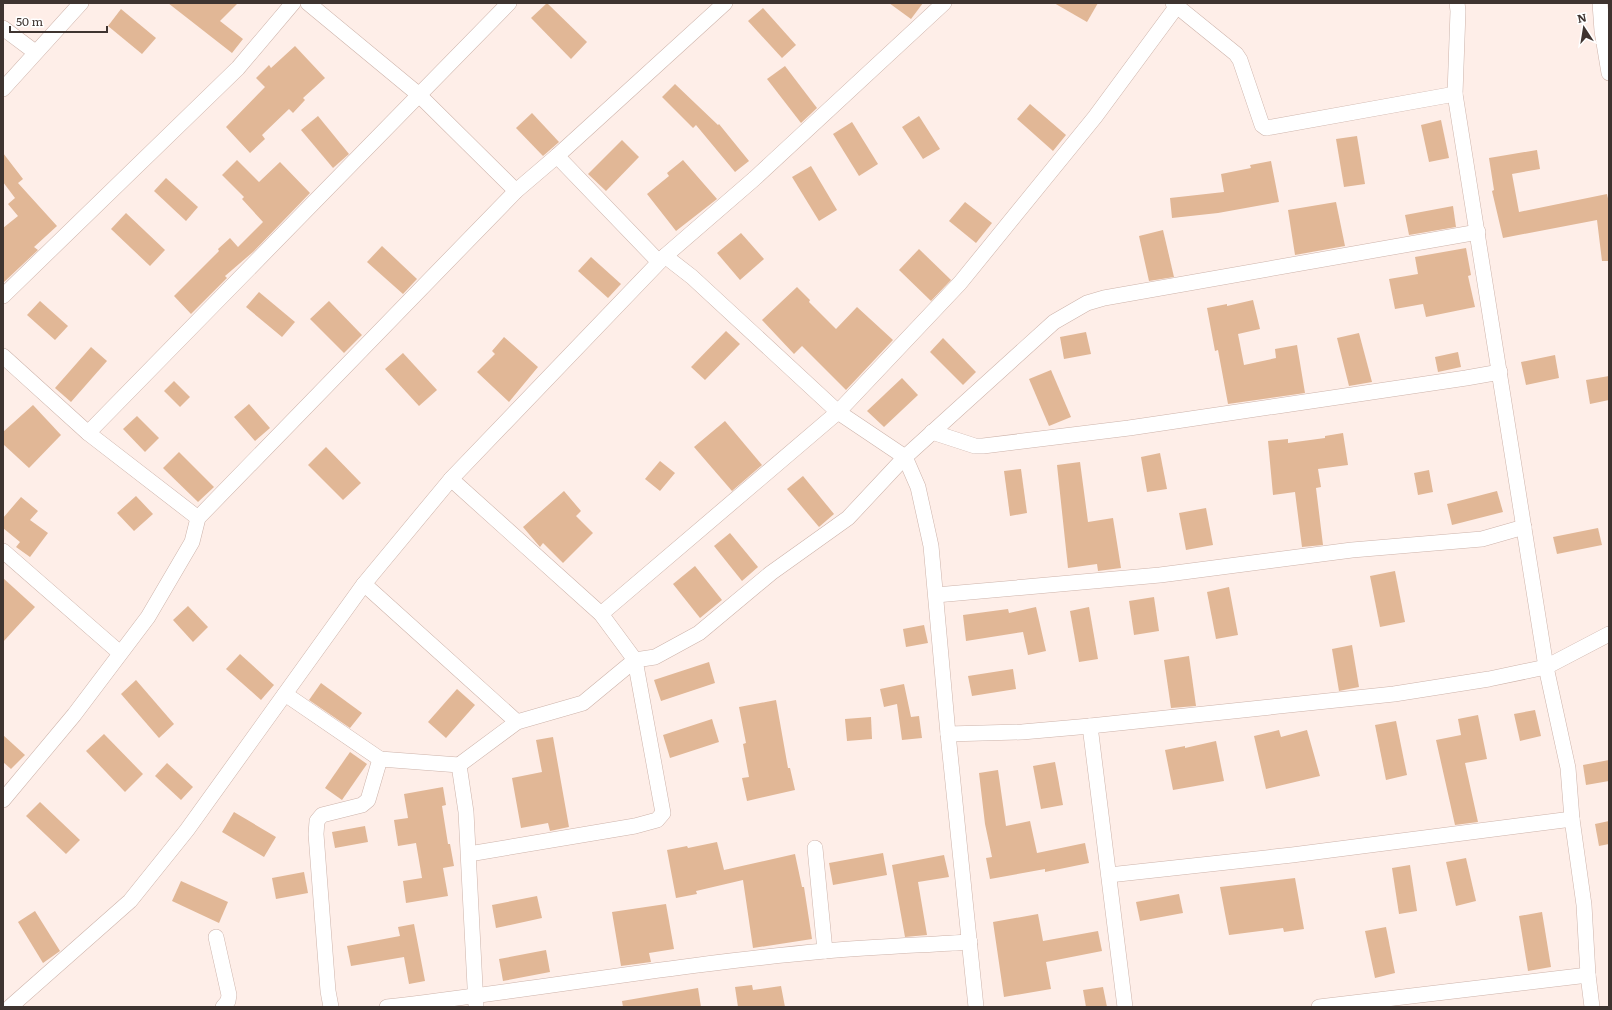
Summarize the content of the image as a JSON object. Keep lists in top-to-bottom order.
{
  "scale_bar": "50 m",
  "north": "top"
}
